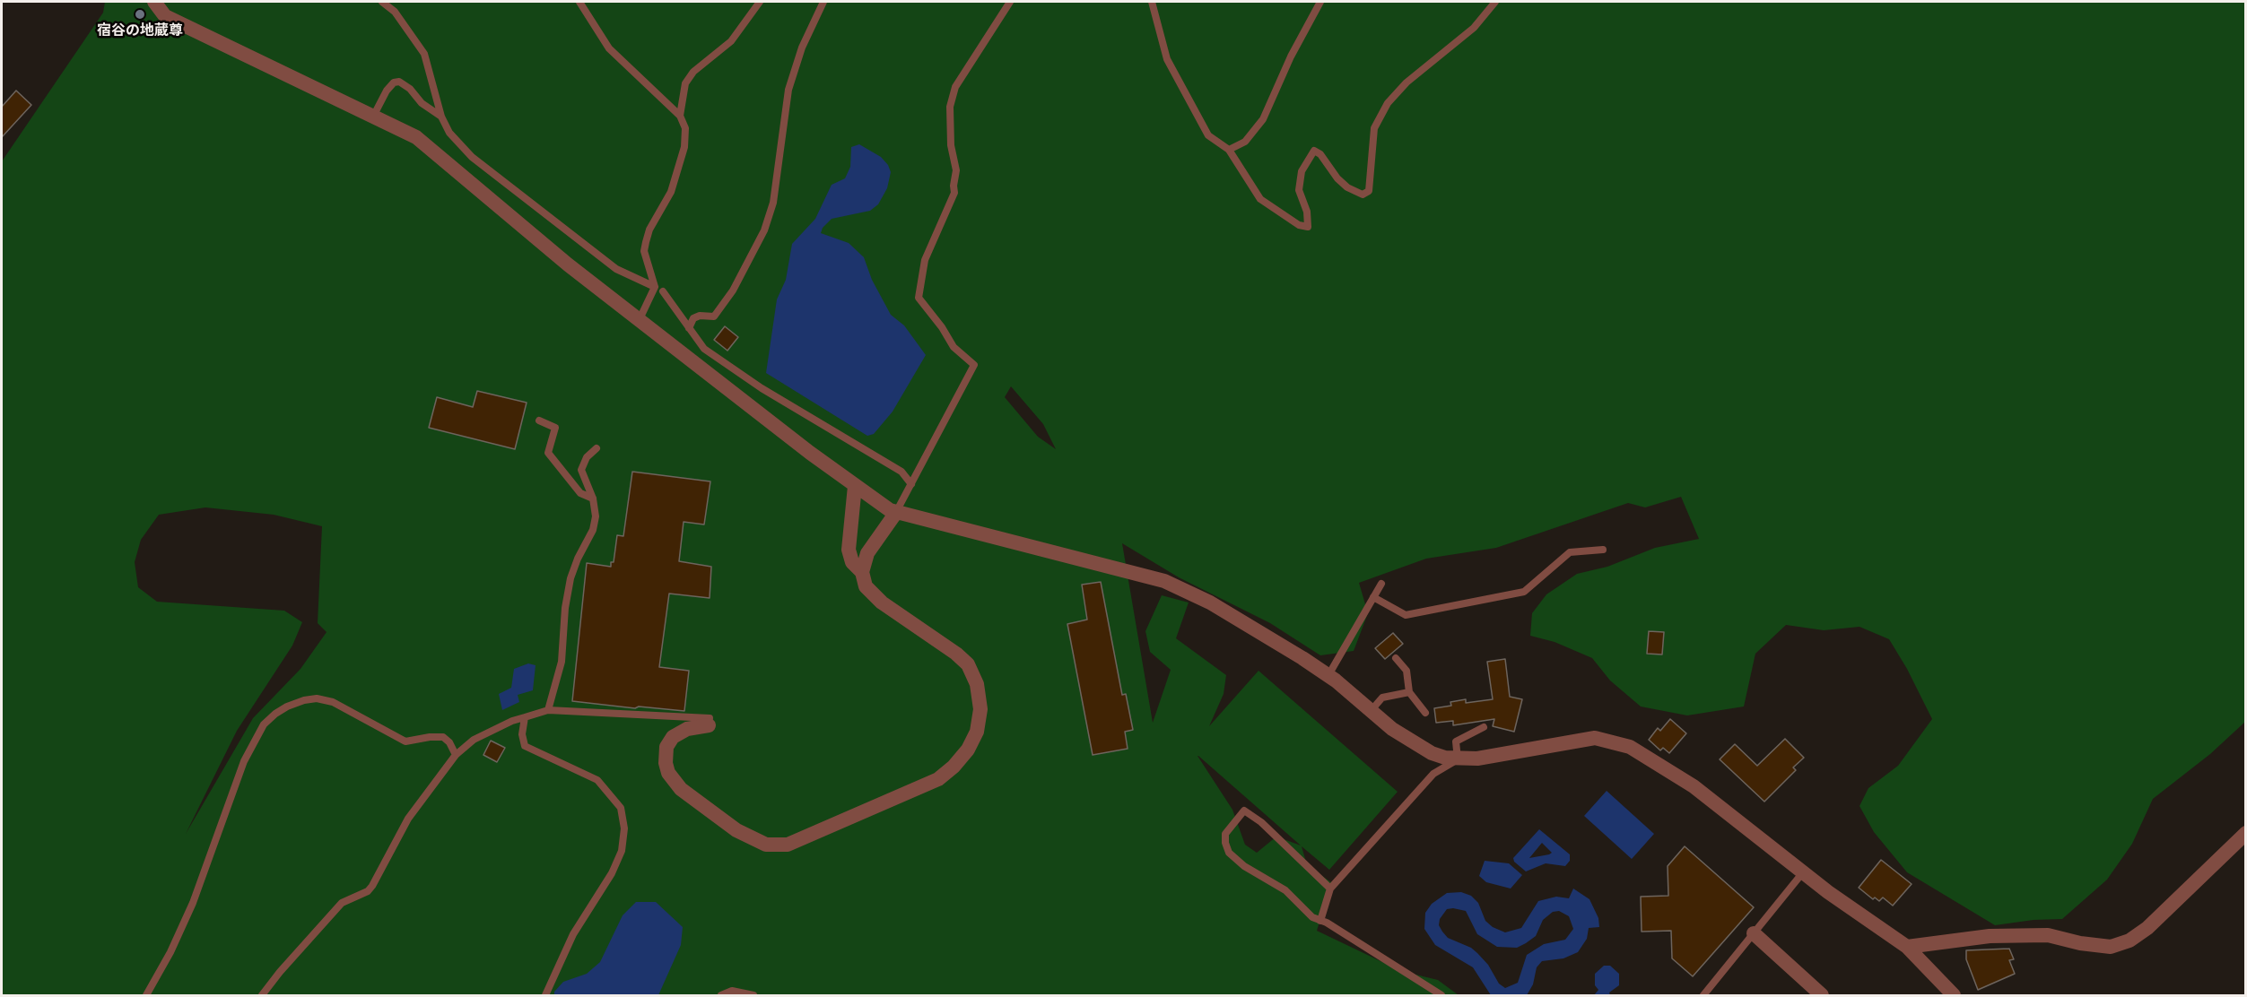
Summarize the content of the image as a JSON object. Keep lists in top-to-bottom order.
{
  "places": ["宿谷の地蔵尊"]
}
